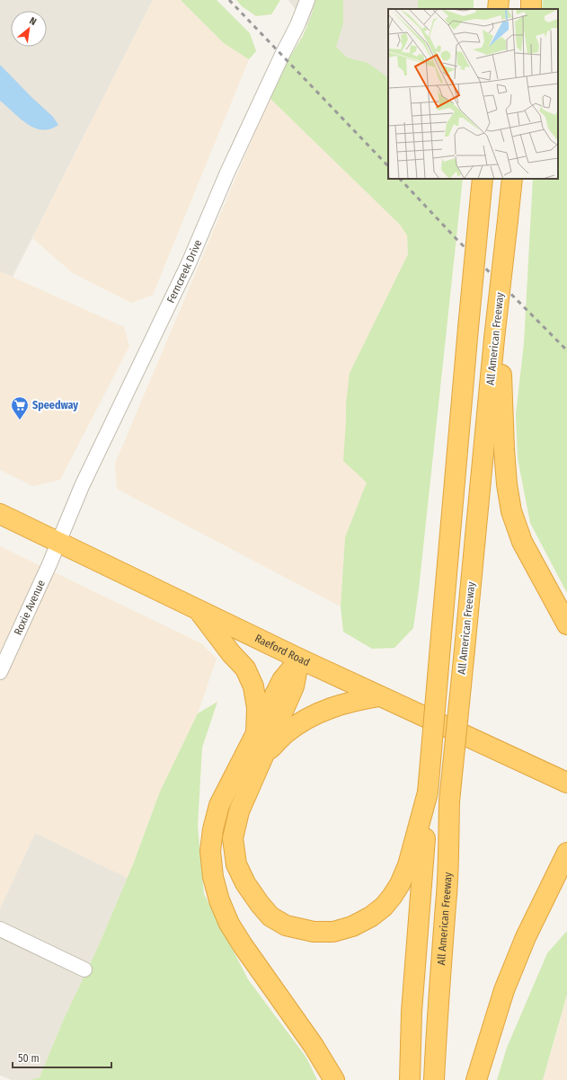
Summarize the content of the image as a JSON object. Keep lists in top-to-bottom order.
{
  "streets": {
    "highway": ["All American Freeway", "Raeford Road"],
    "street": ["Ferncreek Drive", "Roxie Avenue"]
  },
  "crossings": [
    ["Ferncreek Drive", "Roxie Avenue"],
    ["Ferncreek Drive", "Raeford Road"],
    ["Roxie Avenue", "Raeford Road"]
  ],
  "places": {
    "supermarket": ["Speedway"]
  },
  "scale_bar": "50 m",
  "north": "top right"
}
